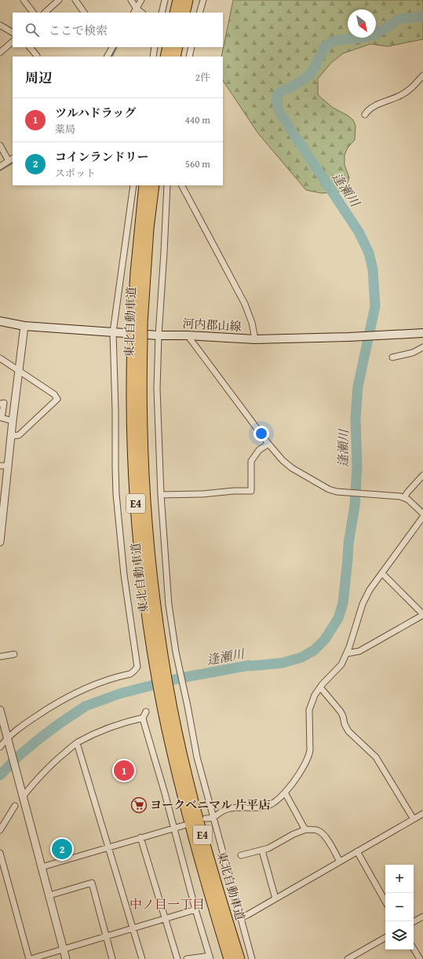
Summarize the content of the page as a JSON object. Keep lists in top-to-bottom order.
{
  "streets": {
    "highway": ["東北自動車道", "E4"],
    "main road": ["河内郡山線"]
  },
  "districts": ["中ノ目一丁目"],
  "water": ["逢瀬川"],
  "places": {
    "supermarket": ["ヨークベニマル 片平店"]
  },
  "north": "bottom right",
  "page": {
    "search": "ここで検索",
    "heading": ["周辺", "2件"],
    "list": [
      {
        "mark": "1",
        "name": "ツルハドラッグ",
        "note": "薬局",
        "value": "440 m"
      },
      {
        "mark": "2",
        "name": "コインランドリー",
        "note": "スポット",
        "value": "560 m"
      }
    ],
    "pins": ["1", "2"],
    "map_buttons": ["+", "−"]
  }
}
